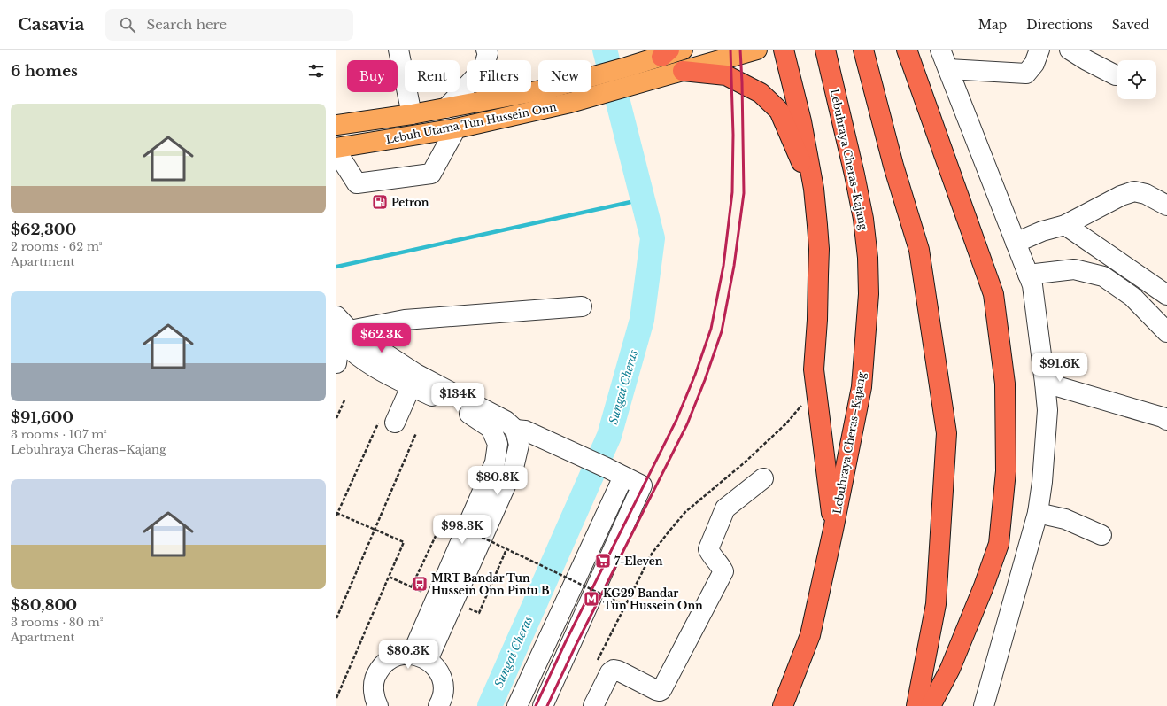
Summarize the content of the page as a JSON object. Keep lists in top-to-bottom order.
{
  "streets": {
    "highway": ["Lebuhraya Cheras–Kajang"],
    "main road": ["Lebuh Utama Tun Hussein Onn"]
  },
  "water": ["Sungai Cheras"],
  "places": {
    "fuel station": ["Petron"],
    "supermarket": ["7-Eleven"],
    "bus stop": ["MRT Bandar Tun Hussein Onn Pintu B"],
    "metro station": ["KG29 Bandar Tun Hussein Onn"]
  },
  "page": {
    "header": "Casavia",
    "search": "Search here",
    "nav": ["Map", "Directions", "Saved"],
    "heading": "6 homes",
    "chip": [
      "Buy",
      "Rent",
      "Filters",
      "New"
    ],
    "list": [
      {
        "name": "$62,300",
        "note": "2 rooms · 62 m² · Apartment"
      },
      {
        "name": "$91,600",
        "note": "3 rooms · 107 m² · Lebuhraya Cheras–Kajang"
      },
      {
        "name": "$80,800",
        "note": "3 rooms · 80 m² · Apartment"
      }
    ],
    "price": [
      "$62.3K",
      "$91.6K",
      "$134K",
      "$80.8K",
      "$98.3K",
      "$80.3K"
    ]
  }
}
